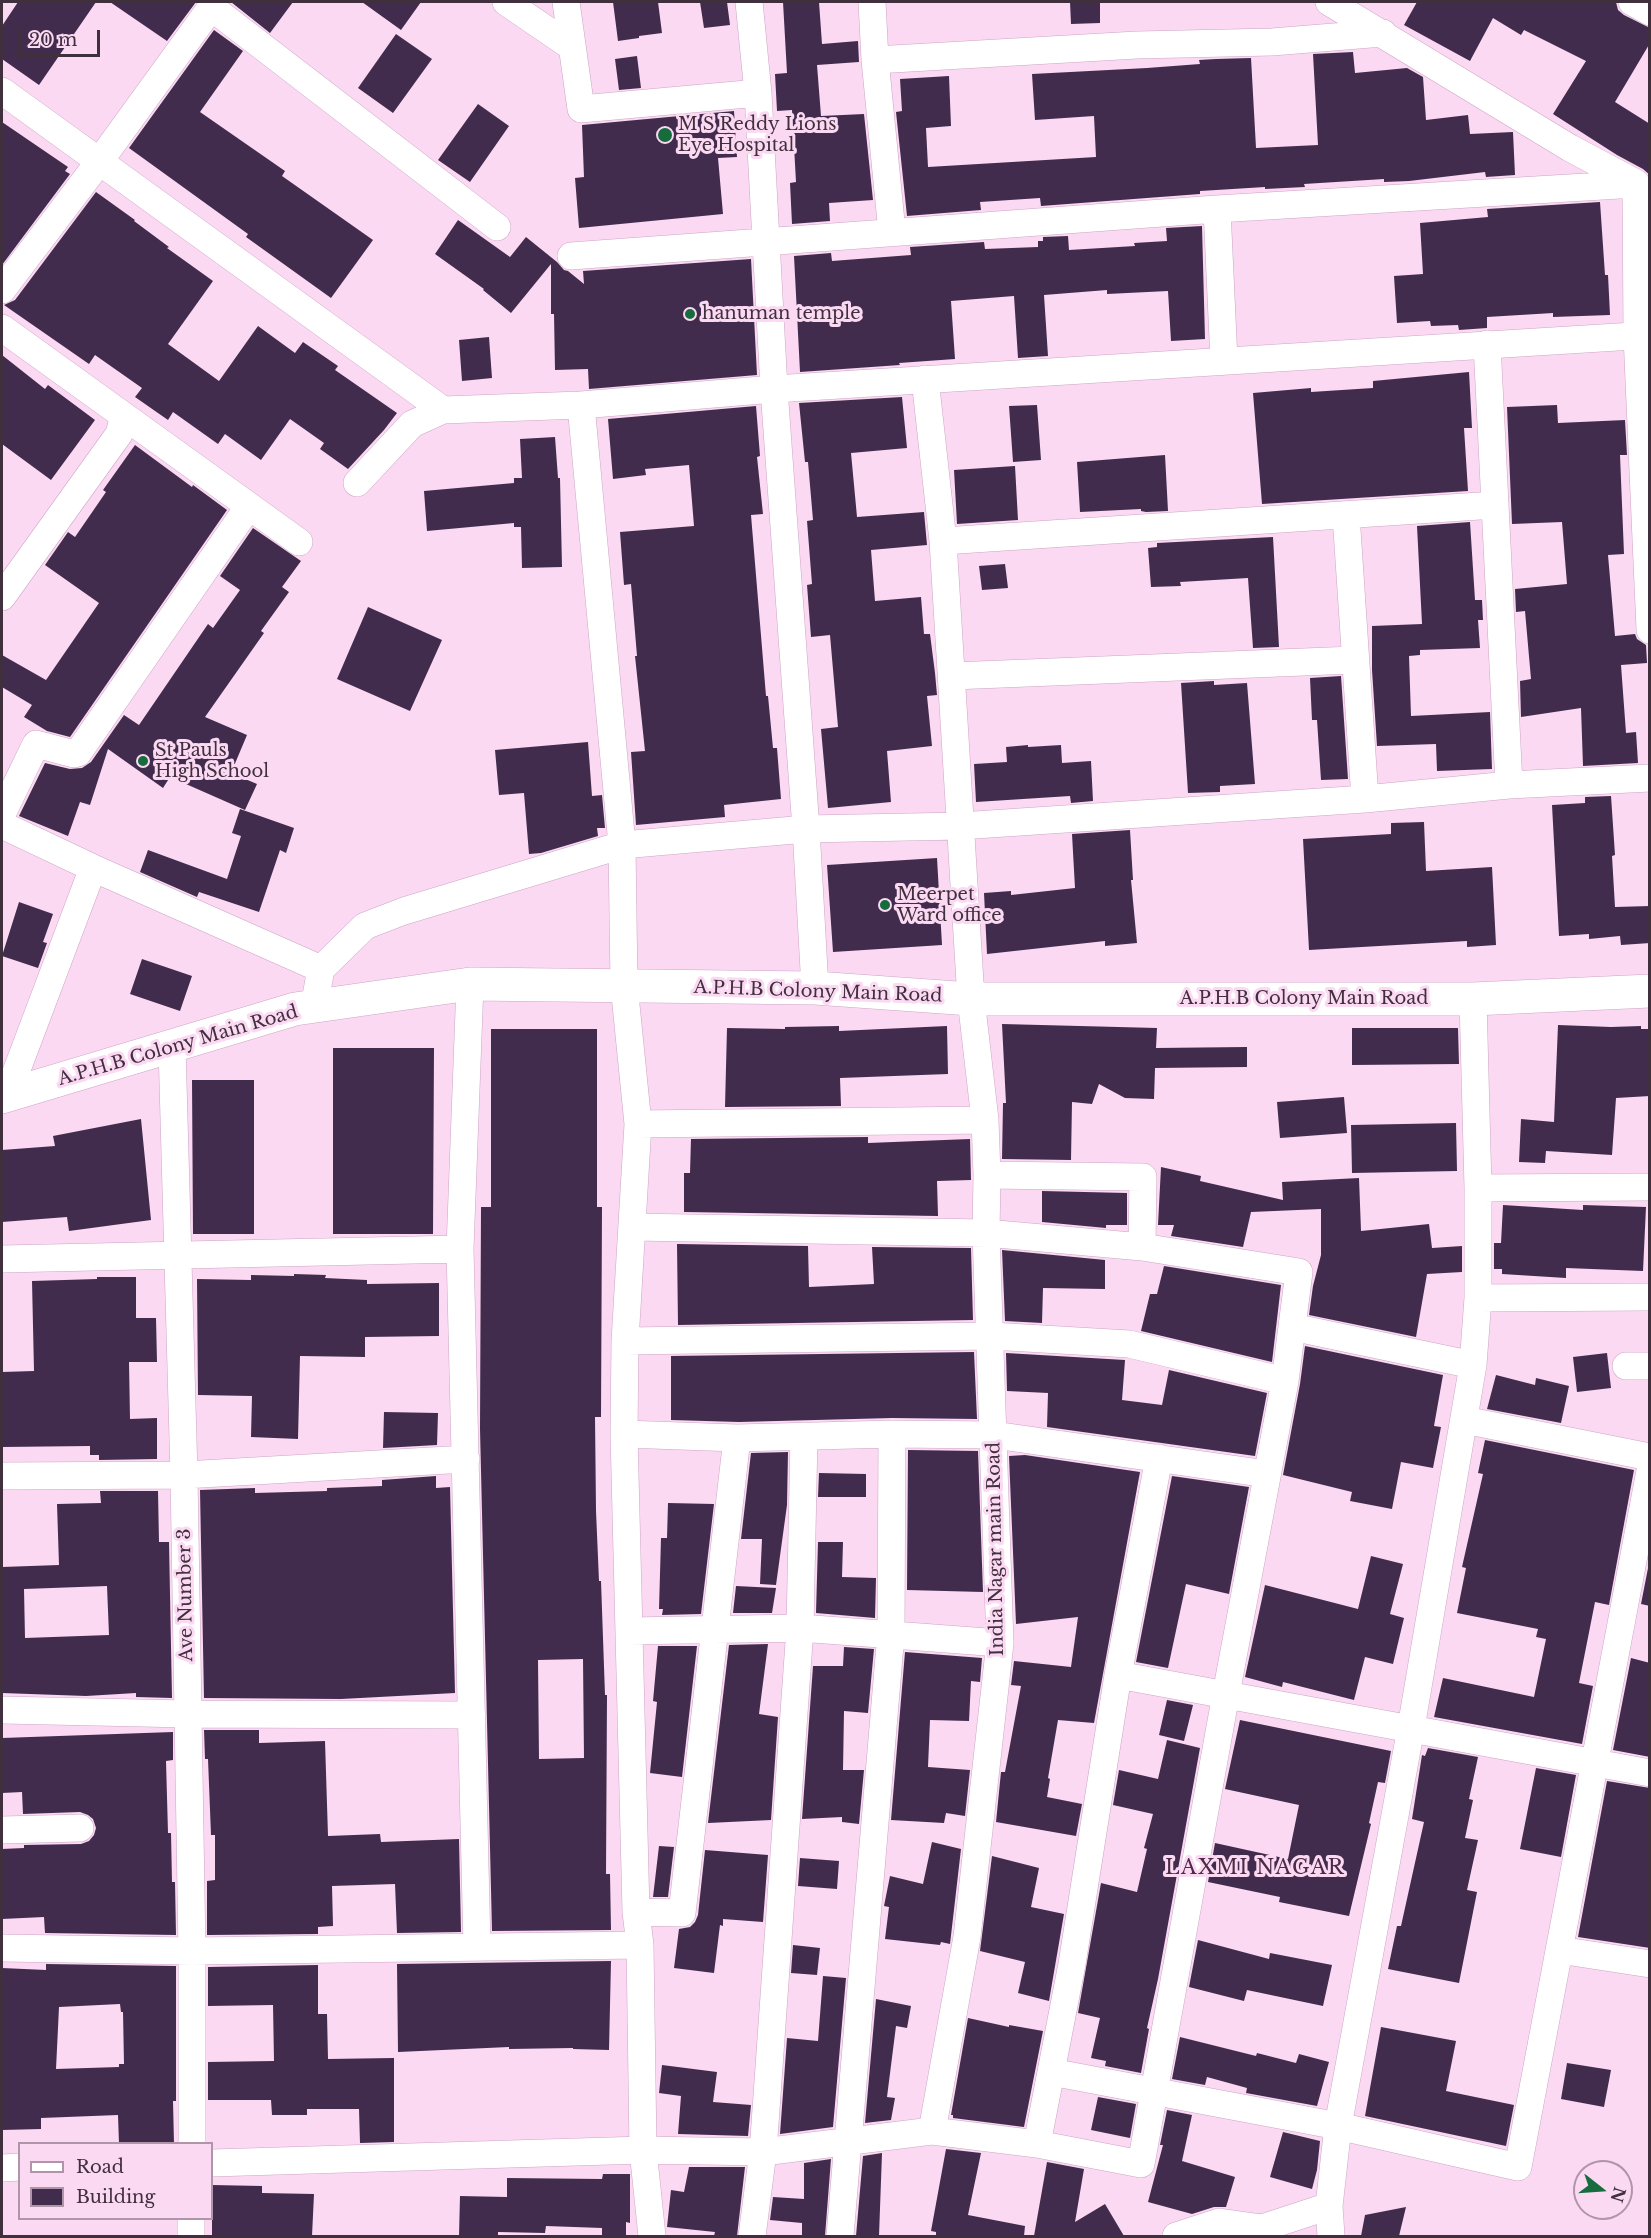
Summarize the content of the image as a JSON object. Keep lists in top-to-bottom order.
{
  "streets": {
    "street": ["A.P.H.B Colony Main Road", "India Nagar main Road", "Ave Number 3"]
  },
  "crossings": [
    ["A.P.H.B Colony Main Road", "India Nagar main Road"],
    ["A.P.H.B Colony Main Road", "Ave Number 3"]
  ],
  "districts": ["LAXMI NAGAR"],
  "places": [
    "M S Reddy Lions Eye Hospital",
    "hanuman temple",
    "St Pauls High School",
    "Meerpet Ward office"
  ],
  "legend": ["Road", "Building"],
  "scale_bar": "20 m",
  "north": "right"
}
